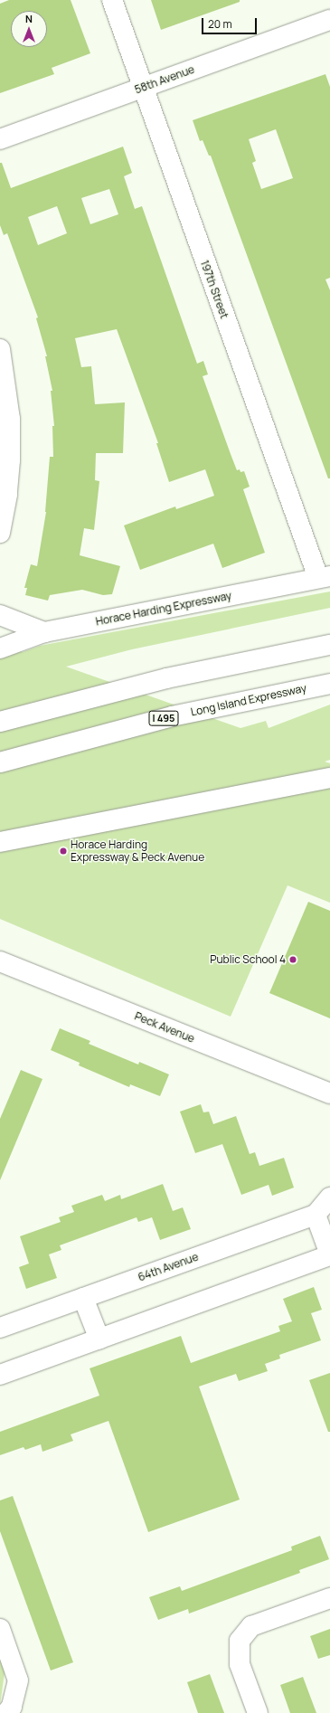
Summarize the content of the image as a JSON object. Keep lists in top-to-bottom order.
{
  "streets": {
    "main road": [
      "58th Avenue",
      "197th Street",
      "Horace Harding Expressway",
      "Long Island Expressway",
      "I 495",
      "Peck Avenue",
      "64th Avenue"
    ]
  },
  "crossings": [
    ["58th Avenue", "197th Street"],
    ["197th Street", "Horace Harding Expressway"]
  ],
  "places": ["Horace Harding Expressway & Peck Avenue", "Public School 4"],
  "scale_bar": "20 m",
  "north": "top"
}
